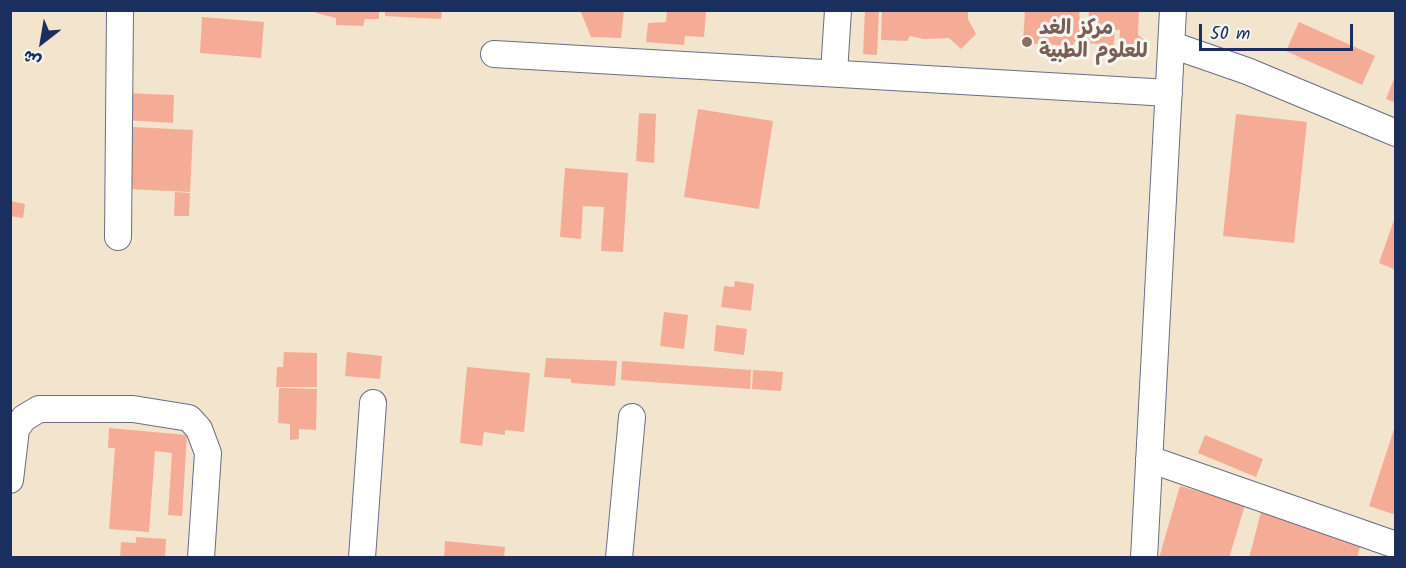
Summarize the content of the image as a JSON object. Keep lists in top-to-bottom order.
{
  "places": ["مركز الغد للعلوم الطبية"],
  "scale_bar": "50 m",
  "north": "bottom left"
}
